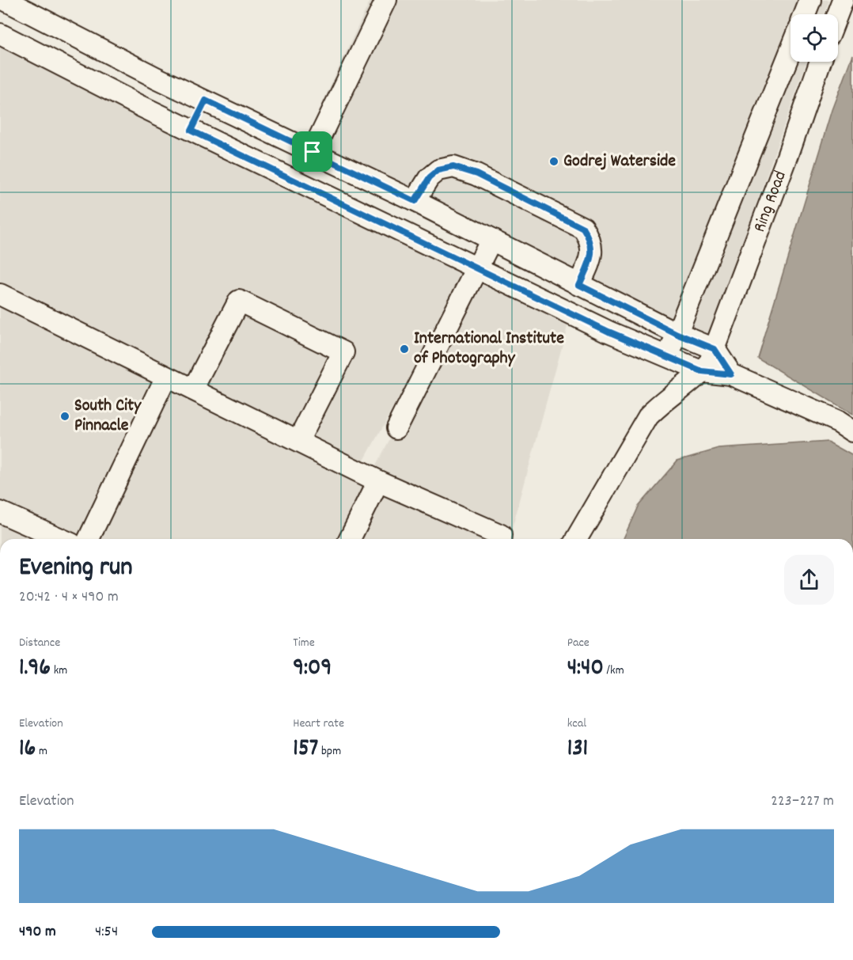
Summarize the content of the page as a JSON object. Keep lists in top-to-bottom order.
{
  "streets": {
    "street": ["Ring Road"]
  },
  "places": ["Godrej Waterside", "International Institute of Photography", "South City Pinnacle"],
  "page": {
    "heading": ["Evening run", "20:42 · 4 × 490 m"],
    "stats": [
      ["Distance", "1.96 km"],
      ["Time", "9:09"],
      ["Pace", "4:40 /km"],
      ["Elevation", "16 m"],
      ["Heart rate", "157 bpm"],
      ["kcal", "131"]
    ],
    "chart": ["Elevation", "223–227 m"],
    "list": [
      {
        "name": "490 m",
        "note": "4:54"
      }
    ]
  }
}
